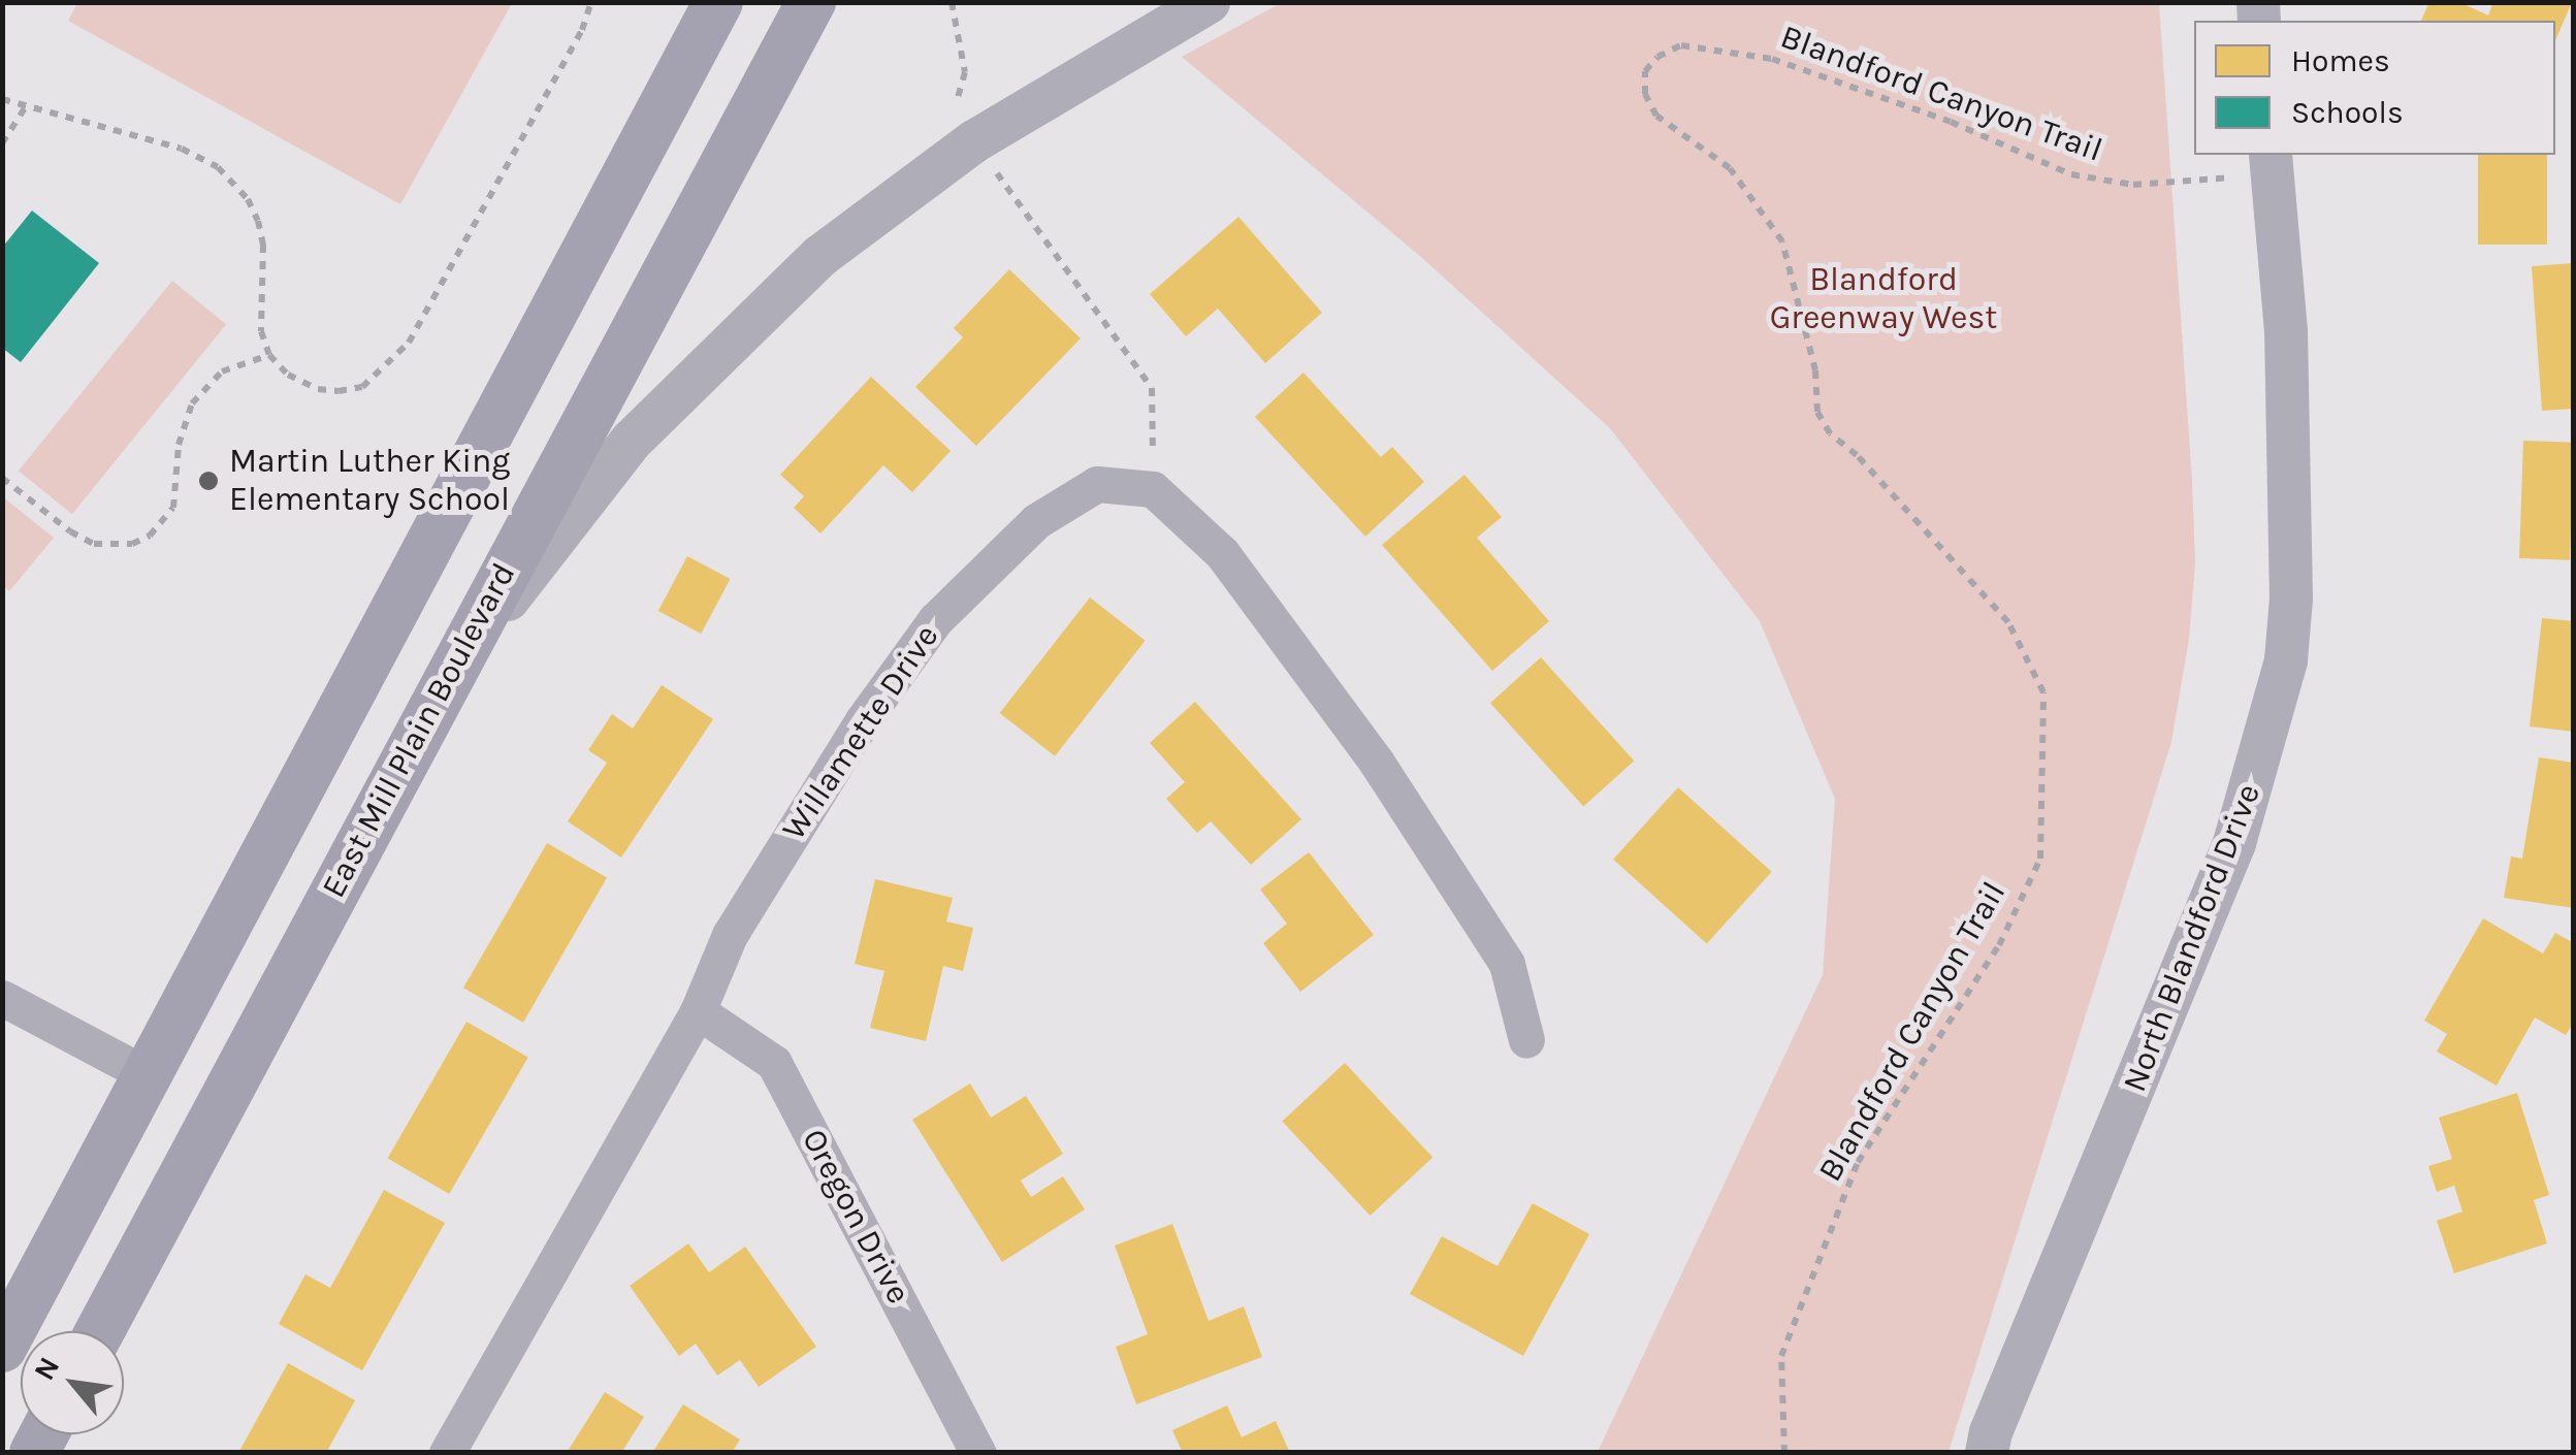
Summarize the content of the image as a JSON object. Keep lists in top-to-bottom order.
{
  "streets": {
    "main road": ["East Mill Plain Boulevard"],
    "street": ["Willamette Drive", "North Blandford Drive", "Oregon Drive"],
    "path": ["Blandford Canyon Trail"]
  },
  "crossings": [
    ["Blandford Canyon Trail", "North Blandford Drive"],
    ["Willamette Drive", "Oregon Drive"]
  ],
  "parks": ["Blandford Greenway West"],
  "places": ["Martin Luther King Elementary School"],
  "legend": ["Homes", "Schools"],
  "north": "top left"
}
